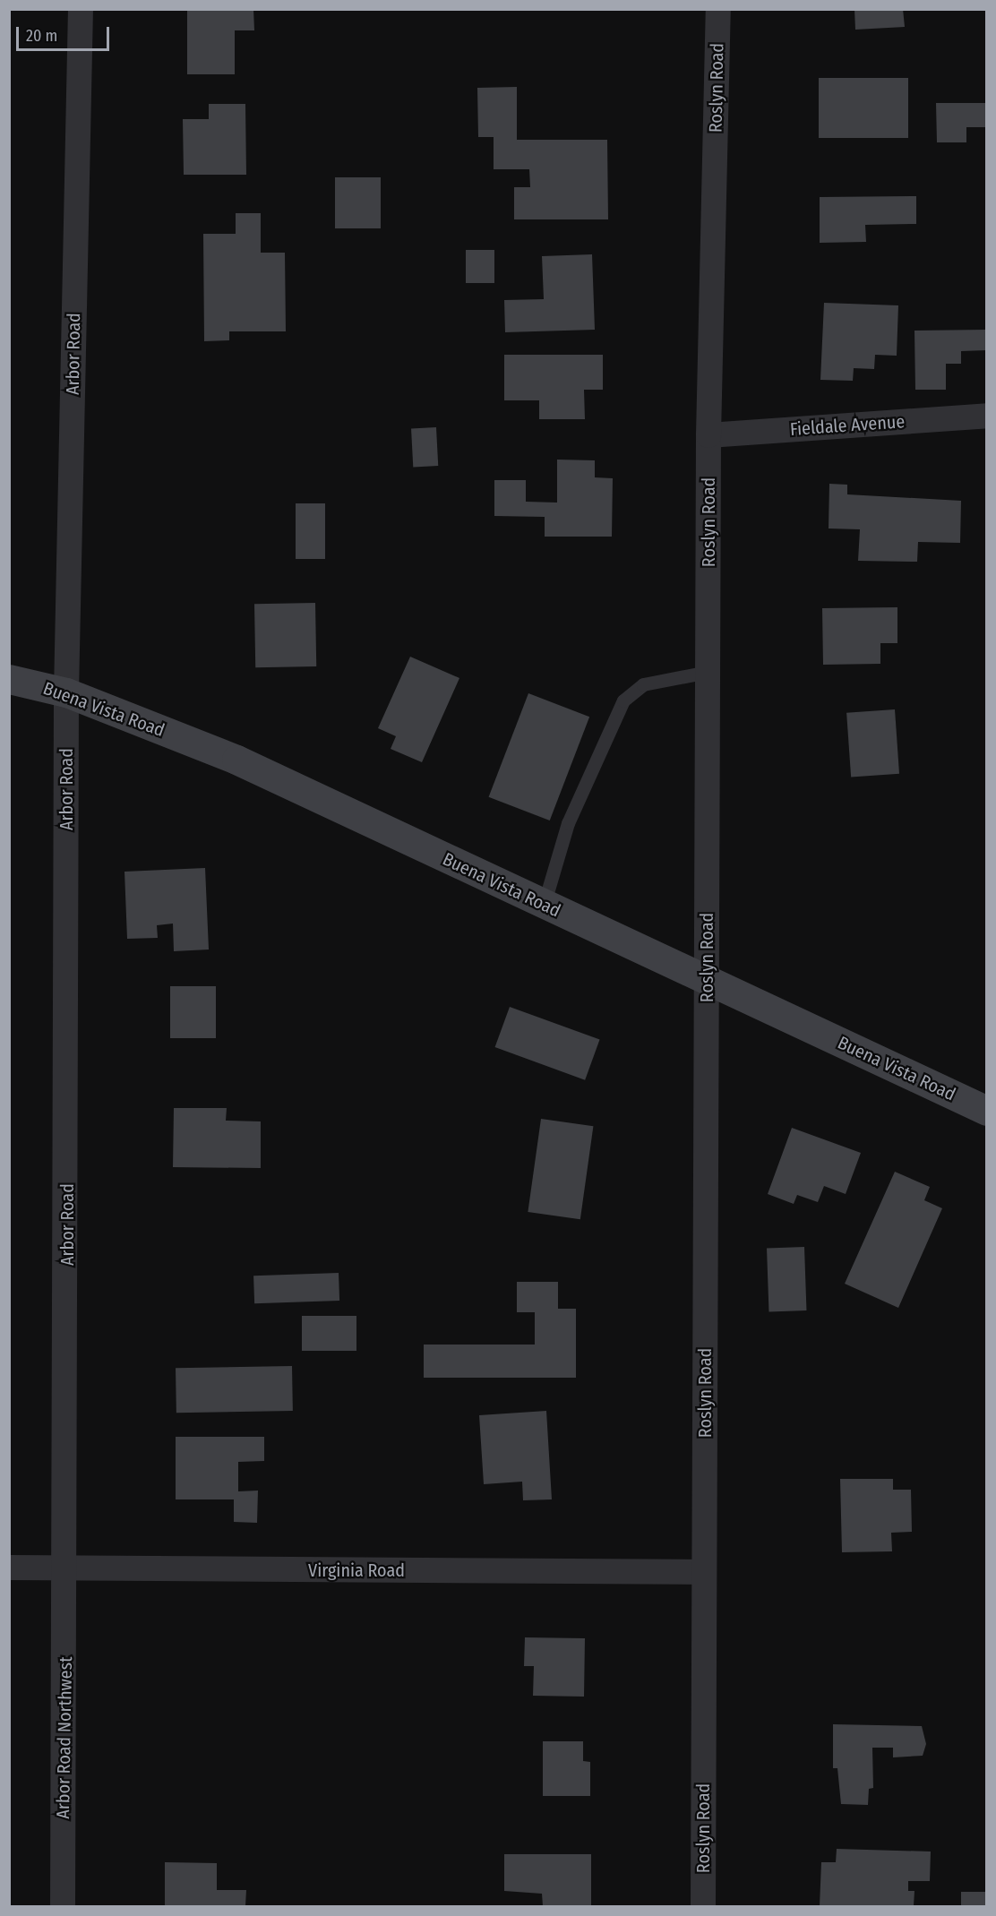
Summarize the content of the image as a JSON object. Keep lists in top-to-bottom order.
{
  "streets": {
    "street": [
      "Roslyn Road",
      "Arbor Road",
      "Fieldale Avenue",
      "Buena Vista Road",
      "Virginia Road",
      "Arbor Road Northwest"
    ]
  },
  "crossings": [
    ["Roslyn Road", "Fieldale Avenue"],
    ["Roslyn Road", "Buena Vista Road"],
    ["Roslyn Road", "Virginia Road"],
    ["Arbor Road", "Buena Vista Road"],
    ["Arbor Road", "Virginia Road"],
    ["Arbor Road", "Arbor Road Northwest"],
    ["Virginia Road", "Arbor Road Northwest"]
  ],
  "scale_bar": "20 m"
}
